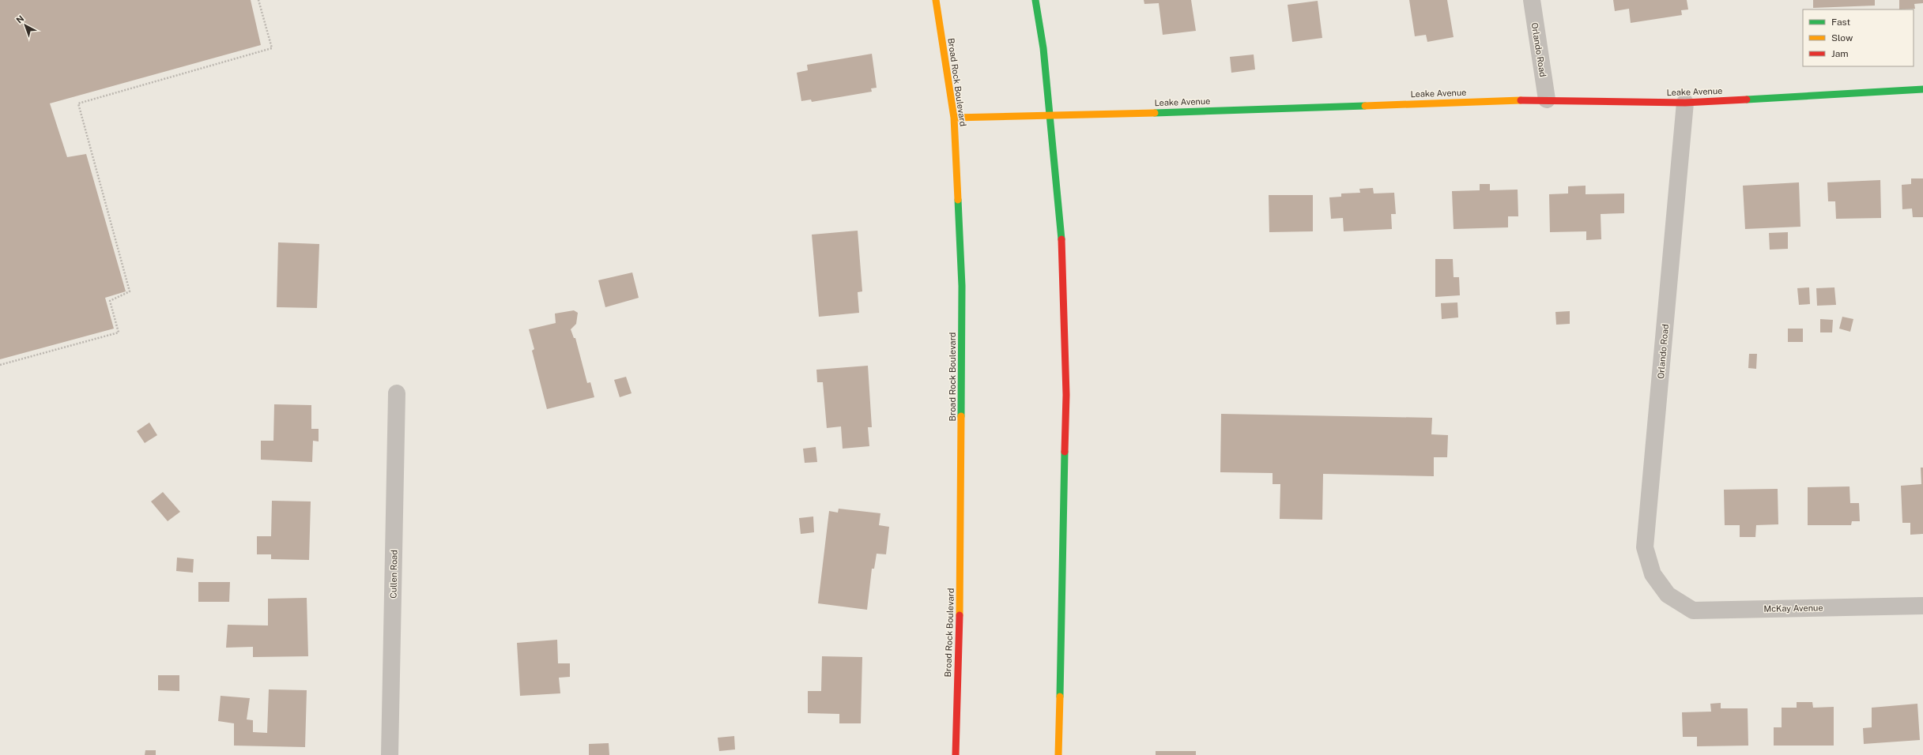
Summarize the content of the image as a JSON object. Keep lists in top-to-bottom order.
{
  "streets": {
    "main road": ["Broad Rock Boulevard", "Leake Avenue"],
    "street": ["Orlando Road", "Cullen Road", "McKay Avenue"]
  },
  "crossings": [
    ["Orlando Road", "Leake Avenue"],
    ["Orlando Road", "McKay Avenue"],
    ["Broad Rock Boulevard", "Leake Avenue"]
  ],
  "legend": ["Fast", "Slow", "Jam"],
  "north": "top left"
}
